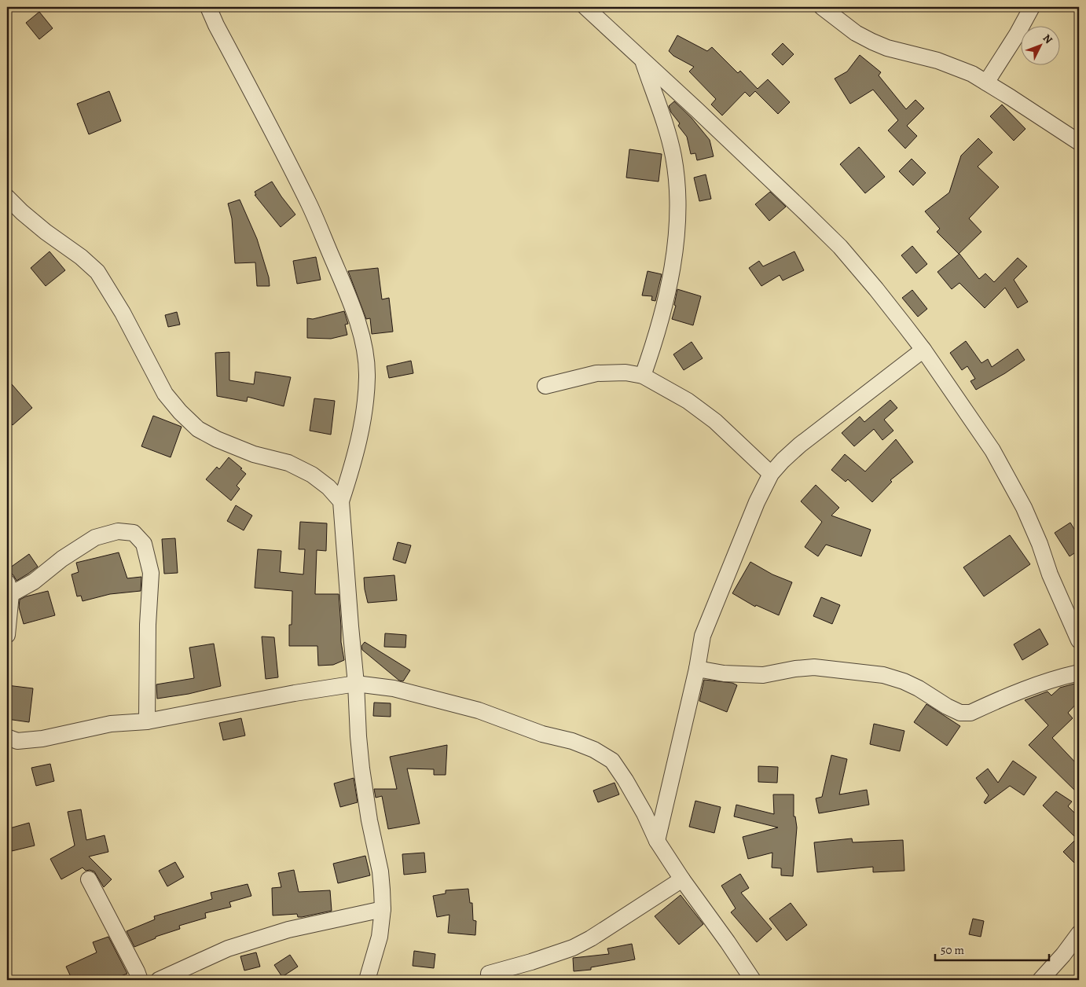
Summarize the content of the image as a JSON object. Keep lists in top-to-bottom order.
{
  "scale_bar": "50 m",
  "north": "top right"
}
